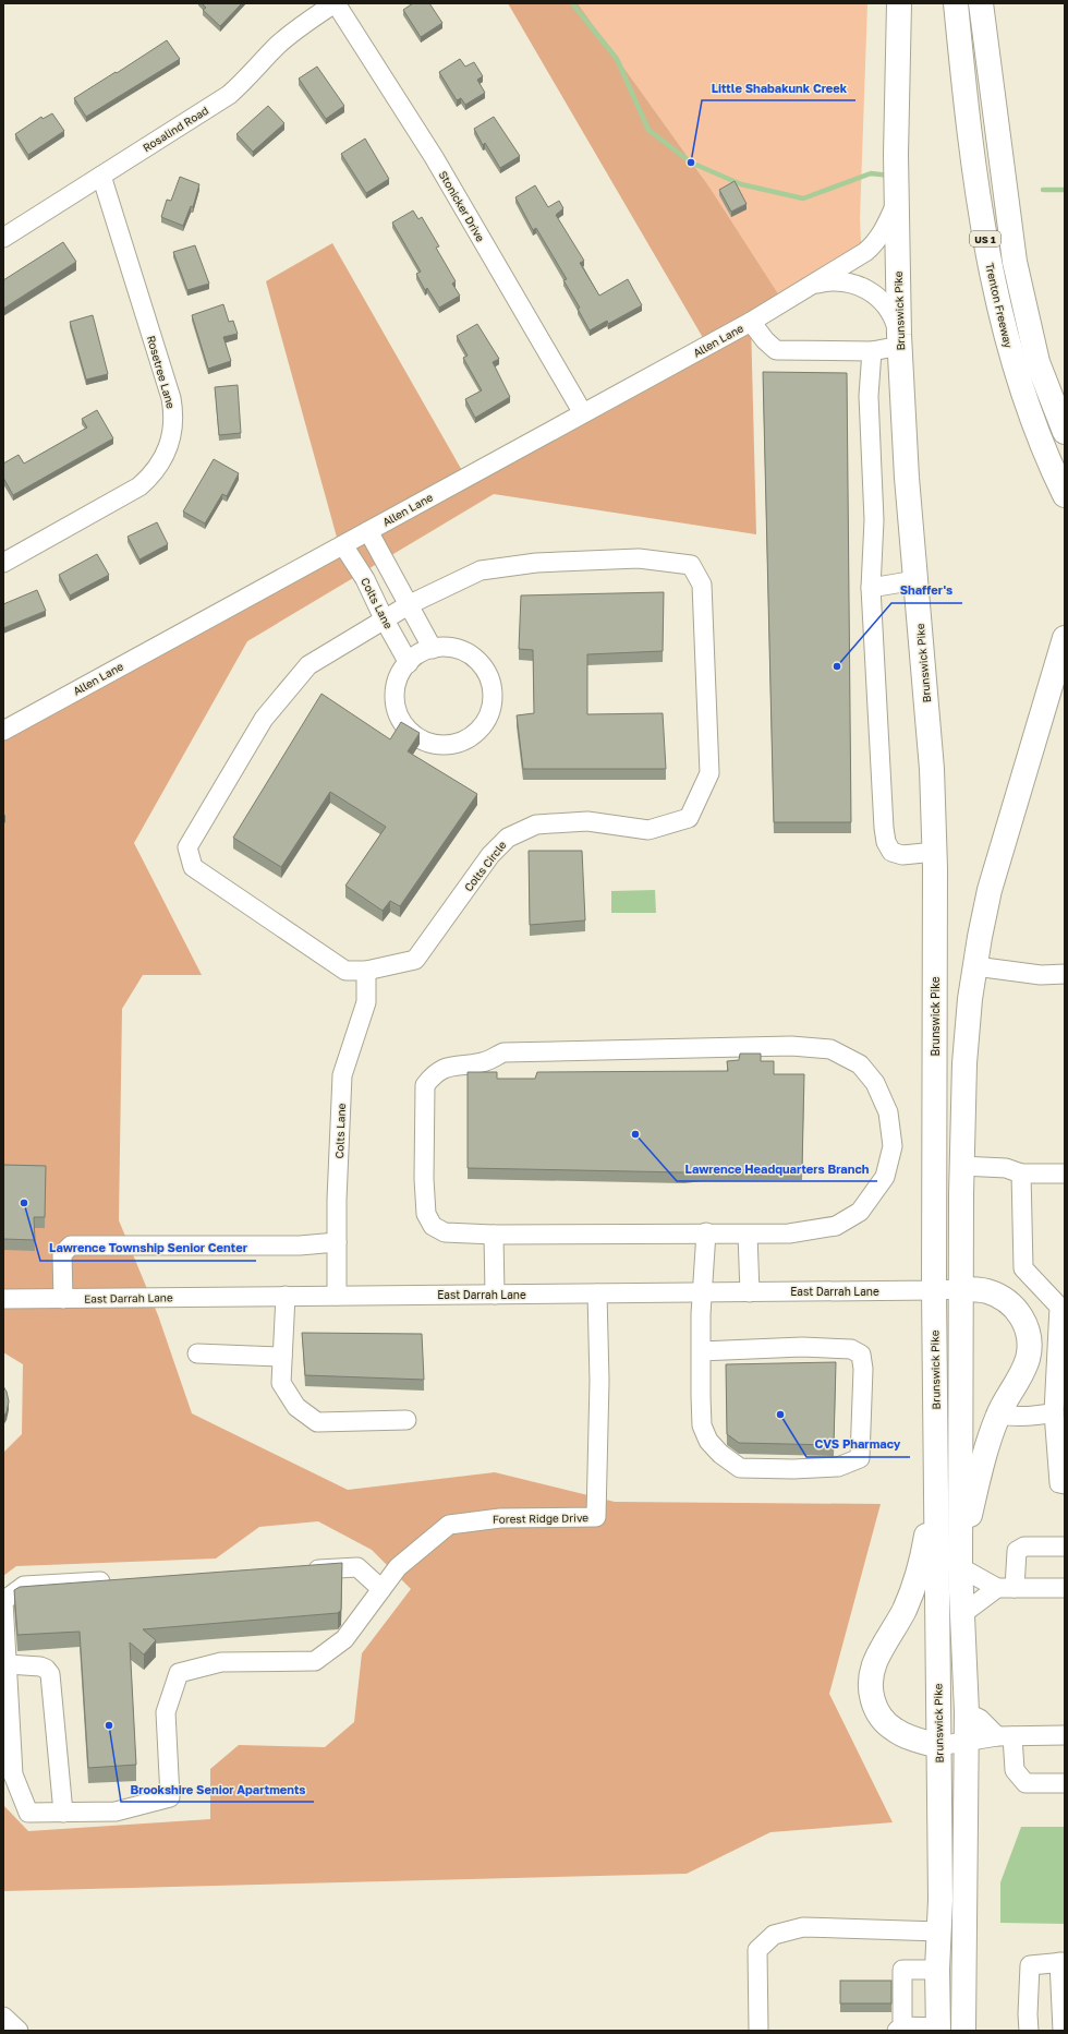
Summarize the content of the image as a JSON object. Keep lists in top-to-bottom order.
{
  "streets": {
    "main road": ["US 1", "Trenton Freeway", "Brunswick Pike"],
    "street": [
      "Rosalind Road",
      "Stonicker Drive",
      "Allen Lane",
      "Rosetree Lane",
      "Colts Lane",
      "Colts Circle",
      "East Darrah Lane",
      "Forest Ridge Drive"
    ]
  },
  "crossings": [
    ["Rosalind Road", "Stonicker Drive"],
    ["Rosalind Road", "Rosetree Lane"],
    ["Stonicker Drive", "Allen Lane"],
    ["Brunswick Pike", "Allen Lane"],
    ["Brunswick Pike", "East Darrah Lane"],
    ["Allen Lane", "Colts Lane"],
    ["Colts Lane", "Colts Circle"],
    ["Colts Lane", "East Darrah Lane"],
    ["East Darrah Lane", "Forest Ridge Drive"]
  ],
  "places": [
    "Little Shabakunk Creek",
    "Shaffer's",
    "Lawrence Headquarters Branch",
    "Lawrence Township Senior Center",
    "CVS Pharmacy",
    "Brookshire Senior Apartments"
  ]
}
